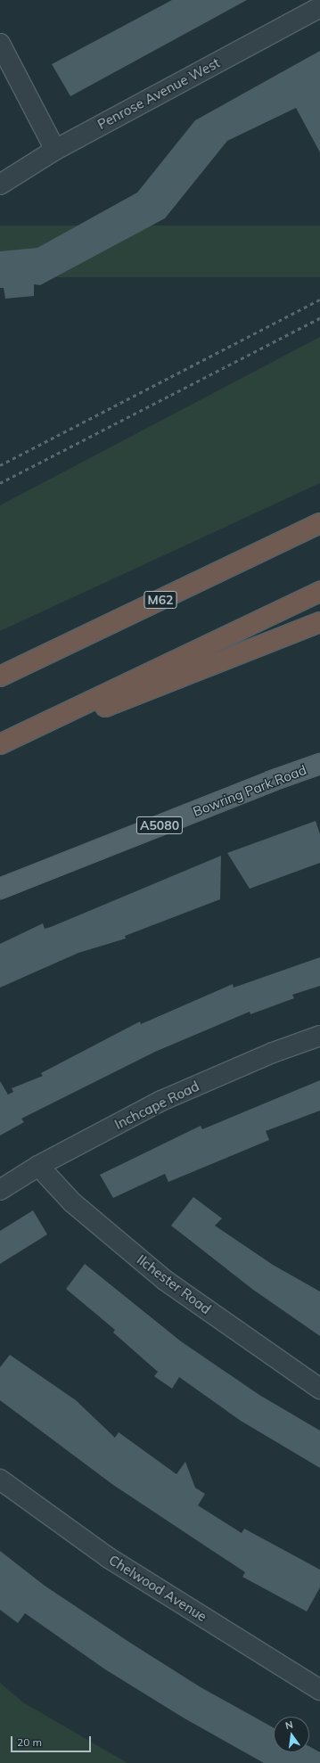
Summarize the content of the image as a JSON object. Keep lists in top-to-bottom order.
{
  "streets": {
    "highway": ["M62"],
    "main road": ["Bowring Park Road", "A5080"],
    "street": [
      "Penrose Avenue West",
      "Inchcape Road",
      "Ilchester Road",
      "Chelwood Avenue"
    ]
  },
  "crossings": [
    ["Inchcape Road", "Ilchester Road"]
  ],
  "scale_bar": "20 m",
  "north": "top"
}
